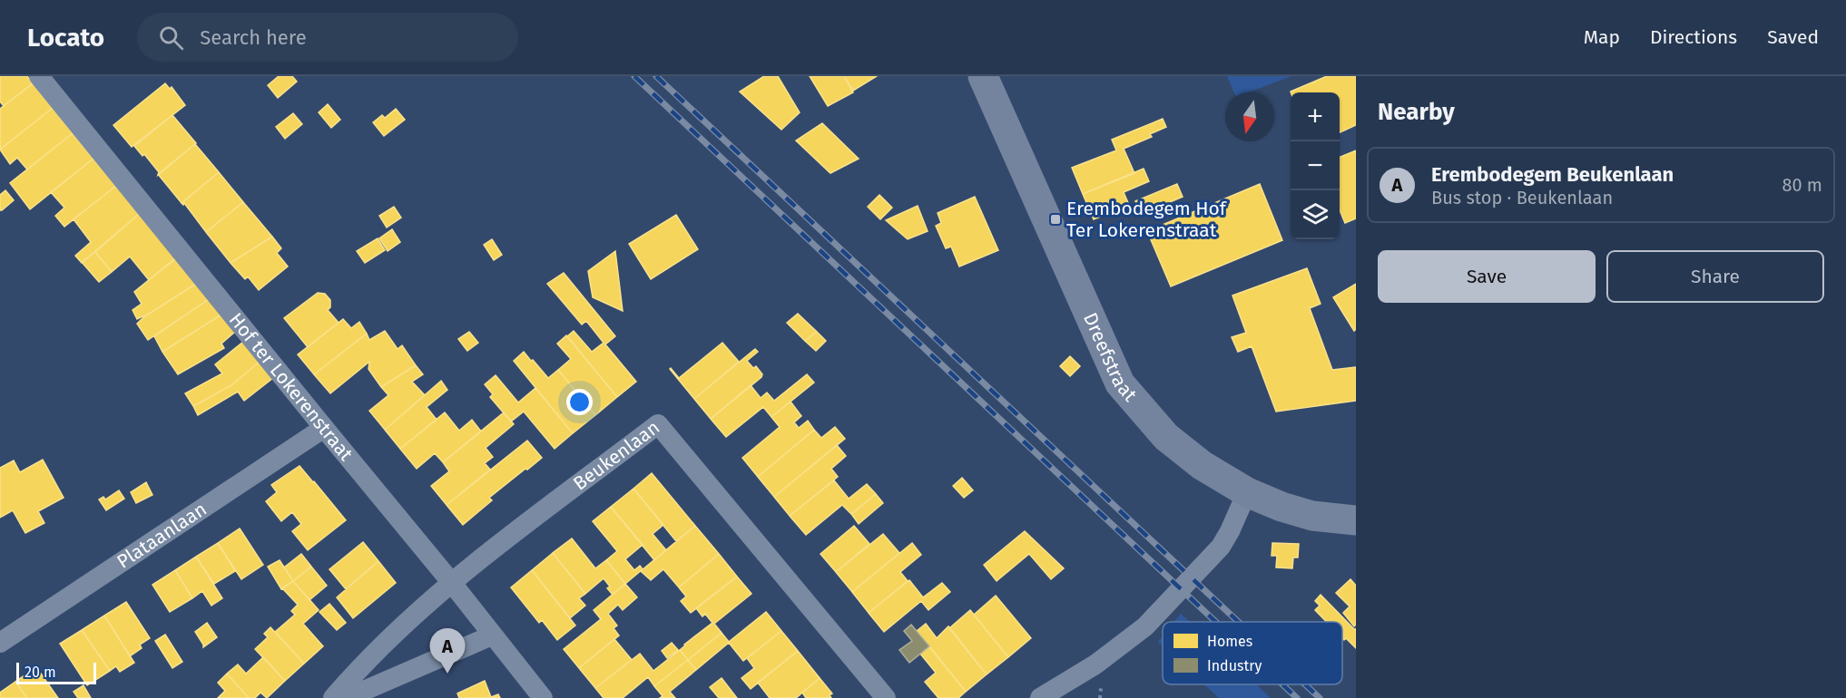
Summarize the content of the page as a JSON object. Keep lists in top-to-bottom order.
{
  "streets": {
    "street": [
      "Dreefstraat",
      "Hof ter Lokerenstraat",
      "Beukenlaan",
      "Plataanlaan"
    ]
  },
  "crossings": [
    ["Hof ter Lokerenstraat", "Beukenlaan"],
    ["Hof ter Lokerenstraat", "Plataanlaan"]
  ],
  "places": {
    "transit": ["Erembodegem Hof Ter Lokerenstraat"]
  },
  "legend": ["Homes", "Industry"],
  "scale_bar": "20 m",
  "north": "bottom",
  "page": {
    "header": "Locato",
    "search": "Search here",
    "nav": ["Map", "Directions", "Saved"],
    "heading": "Nearby",
    "map_buttons": ["+", "−"],
    "list": [
      {
        "mark": "A",
        "name": "Erembodegem Beukenlaan",
        "note": "Bus stop · Beukenlaan",
        "value": "80 m"
      }
    ],
    "buttons": ["Save", "Share"],
    "pins": "A",
    "scale": "20 m"
  }
}
